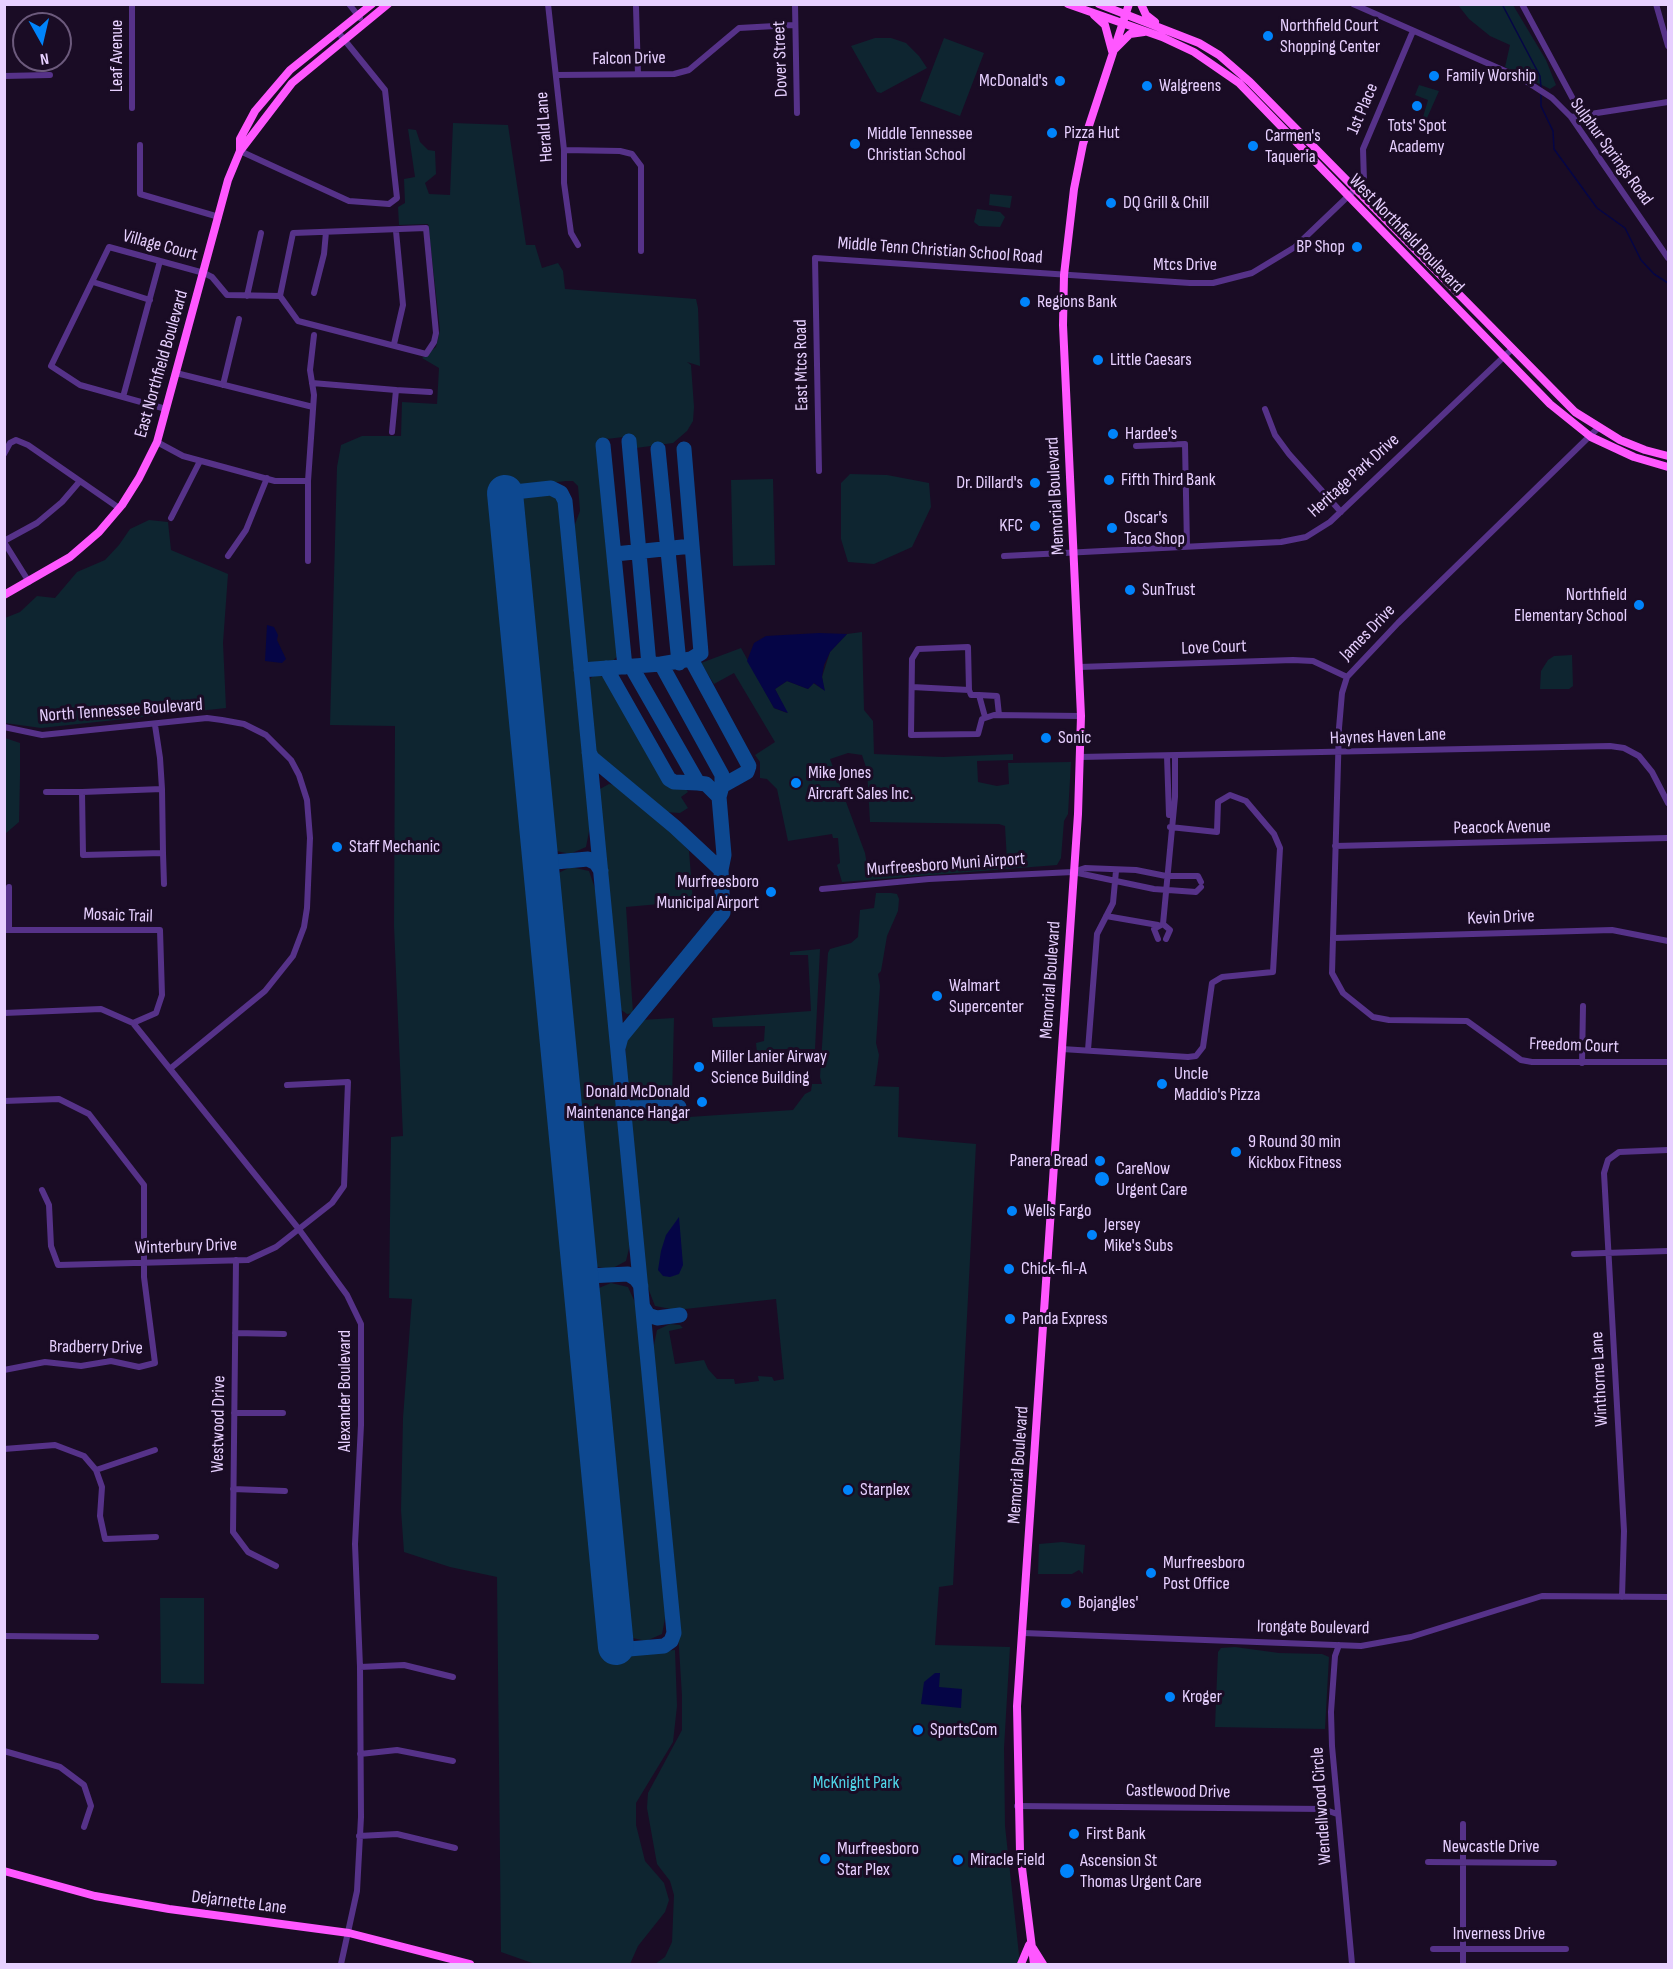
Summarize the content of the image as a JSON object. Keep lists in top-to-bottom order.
{
  "streets": {
    "main road": [
      "West Northfield Boulevard",
      "East Northfield Boulevard",
      "Memorial Boulevard",
      "Dejarnette Lane"
    ],
    "street": [
      "Leaf Avenue",
      "Falcon Drive",
      "Dover Street",
      "1st Place",
      "Herald Lane",
      "Sulphur Springs Road",
      "Village Court",
      "Middle Tenn Christian School Road",
      "Mtcs Drive",
      "East Mtcs Road",
      "Heritage Park Drive",
      "James Drive",
      "Love Court",
      "North Tennessee Boulevard",
      "Haynes Haven Lane",
      "Peacock Avenue",
      "Murfreesboro Muni Airport",
      "Mosaic Trail",
      "Kevin Drive",
      "Freedom Court",
      "Winterbury Drive",
      "Bradberry Drive",
      "Winthorne Lane",
      "Alexander Boulevard",
      "Westwood Drive",
      "Irongate Boulevard",
      "Castlewood Drive",
      "Wendellwood Circle",
      "Newcastle Drive",
      "Inverness Drive"
    ]
  },
  "crossings": [
    ["Falcon Drive", "Dover Street"],
    ["Falcon Drive", "Herald Lane"],
    ["1st Place", "Sulphur Springs Road"],
    ["1st Place", "West Northfield Boulevard"],
    ["West Northfield Boulevard", "Mtcs Drive"],
    ["West Northfield Boulevard", "Heritage Park Drive"],
    ["West Northfield Boulevard", "Memorial Boulevard"],
    ["West Northfield Boulevard", "James Drive"],
    ["Village Court", "East Northfield Boulevard"],
    ["Middle Tenn Christian School Road", "Mtcs Drive"],
    ["Middle Tenn Christian School Road", "East Mtcs Road"],
    ["Middle Tenn Christian School Road", "Memorial Boulevard"],
    ["Mtcs Drive", "Memorial Boulevard"],
    ["Heritage Park Drive", "Memorial Boulevard"],
    ["Memorial Boulevard", "Love Court"],
    ["Memorial Boulevard", "Haynes Haven Lane"],
    ["Memorial Boulevard", "Murfreesboro Muni Airport"],
    ["Memorial Boulevard", "Irongate Boulevard"],
    ["Memorial Boulevard", "Castlewood Drive"],
    ["James Drive", "Love Court"],
    ["James Drive", "Haynes Haven Lane"],
    ["James Drive", "Peacock Avenue"],
    ["James Drive", "Kevin Drive"],
    ["James Drive", "Freedom Court"],
    ["North Tennessee Boulevard", "Alexander Boulevard"],
    ["Mosaic Trail", "Alexander Boulevard"],
    ["Kevin Drive", "Freedom Court"],
    ["Winterbury Drive", "Bradberry Drive"],
    ["Winterbury Drive", "Alexander Boulevard"],
    ["Winterbury Drive", "Westwood Drive"],
    ["Winthorne Lane", "Irongate Boulevard"],
    ["Alexander Boulevard", "Dejarnette Lane"],
    ["Irongate Boulevard", "Wendellwood Circle"],
    ["Castlewood Drive", "Wendellwood Circle"]
  ],
  "parks": ["McKnight Park"],
  "places": [
    "Northfield Court Shopping Center",
    "Family Worship",
    "McDonald's",
    "Walgreens",
    "Tots' Spot Academy",
    "Pizza Hut",
    "Middle Tennessee Christian School",
    "Carmen's Taqueria",
    "DQ Grill & Chill",
    "BP Shop",
    "Regions Bank",
    "Little Caesars",
    "Hardee's",
    "Fifth Third Bank",
    "Dr. Dillard's",
    "KFC",
    "Oscar's Taco Shop",
    "SunTrust",
    "Northfield Elementary School",
    "Sonic",
    "Mike Jones Aircraft Sales Inc.",
    "Staff Mechanic",
    "Murfreesboro Municipal Airport",
    "Walmart Supercenter",
    "Miller Lanier Airway Science Building",
    "Uncle Maddio's Pizza",
    "Donald McDonald Maintenance Hangar",
    "9 Round 30 min Kickbox Fitness",
    "Panera Bread",
    "CareNow Urgent Care",
    "Wells Fargo",
    "Jersey Mike's Subs",
    "Chick-fil-A",
    "Panda Express",
    "Starplex",
    "Murfreesboro Post Office",
    "Bojangles'",
    "Kroger",
    "SportsCom",
    "First Bank",
    "Murfreesboro Star Plex",
    "Miracle Field",
    "Ascension St Thomas Urgent Care"
  ],
  "north": "bottom"
}
